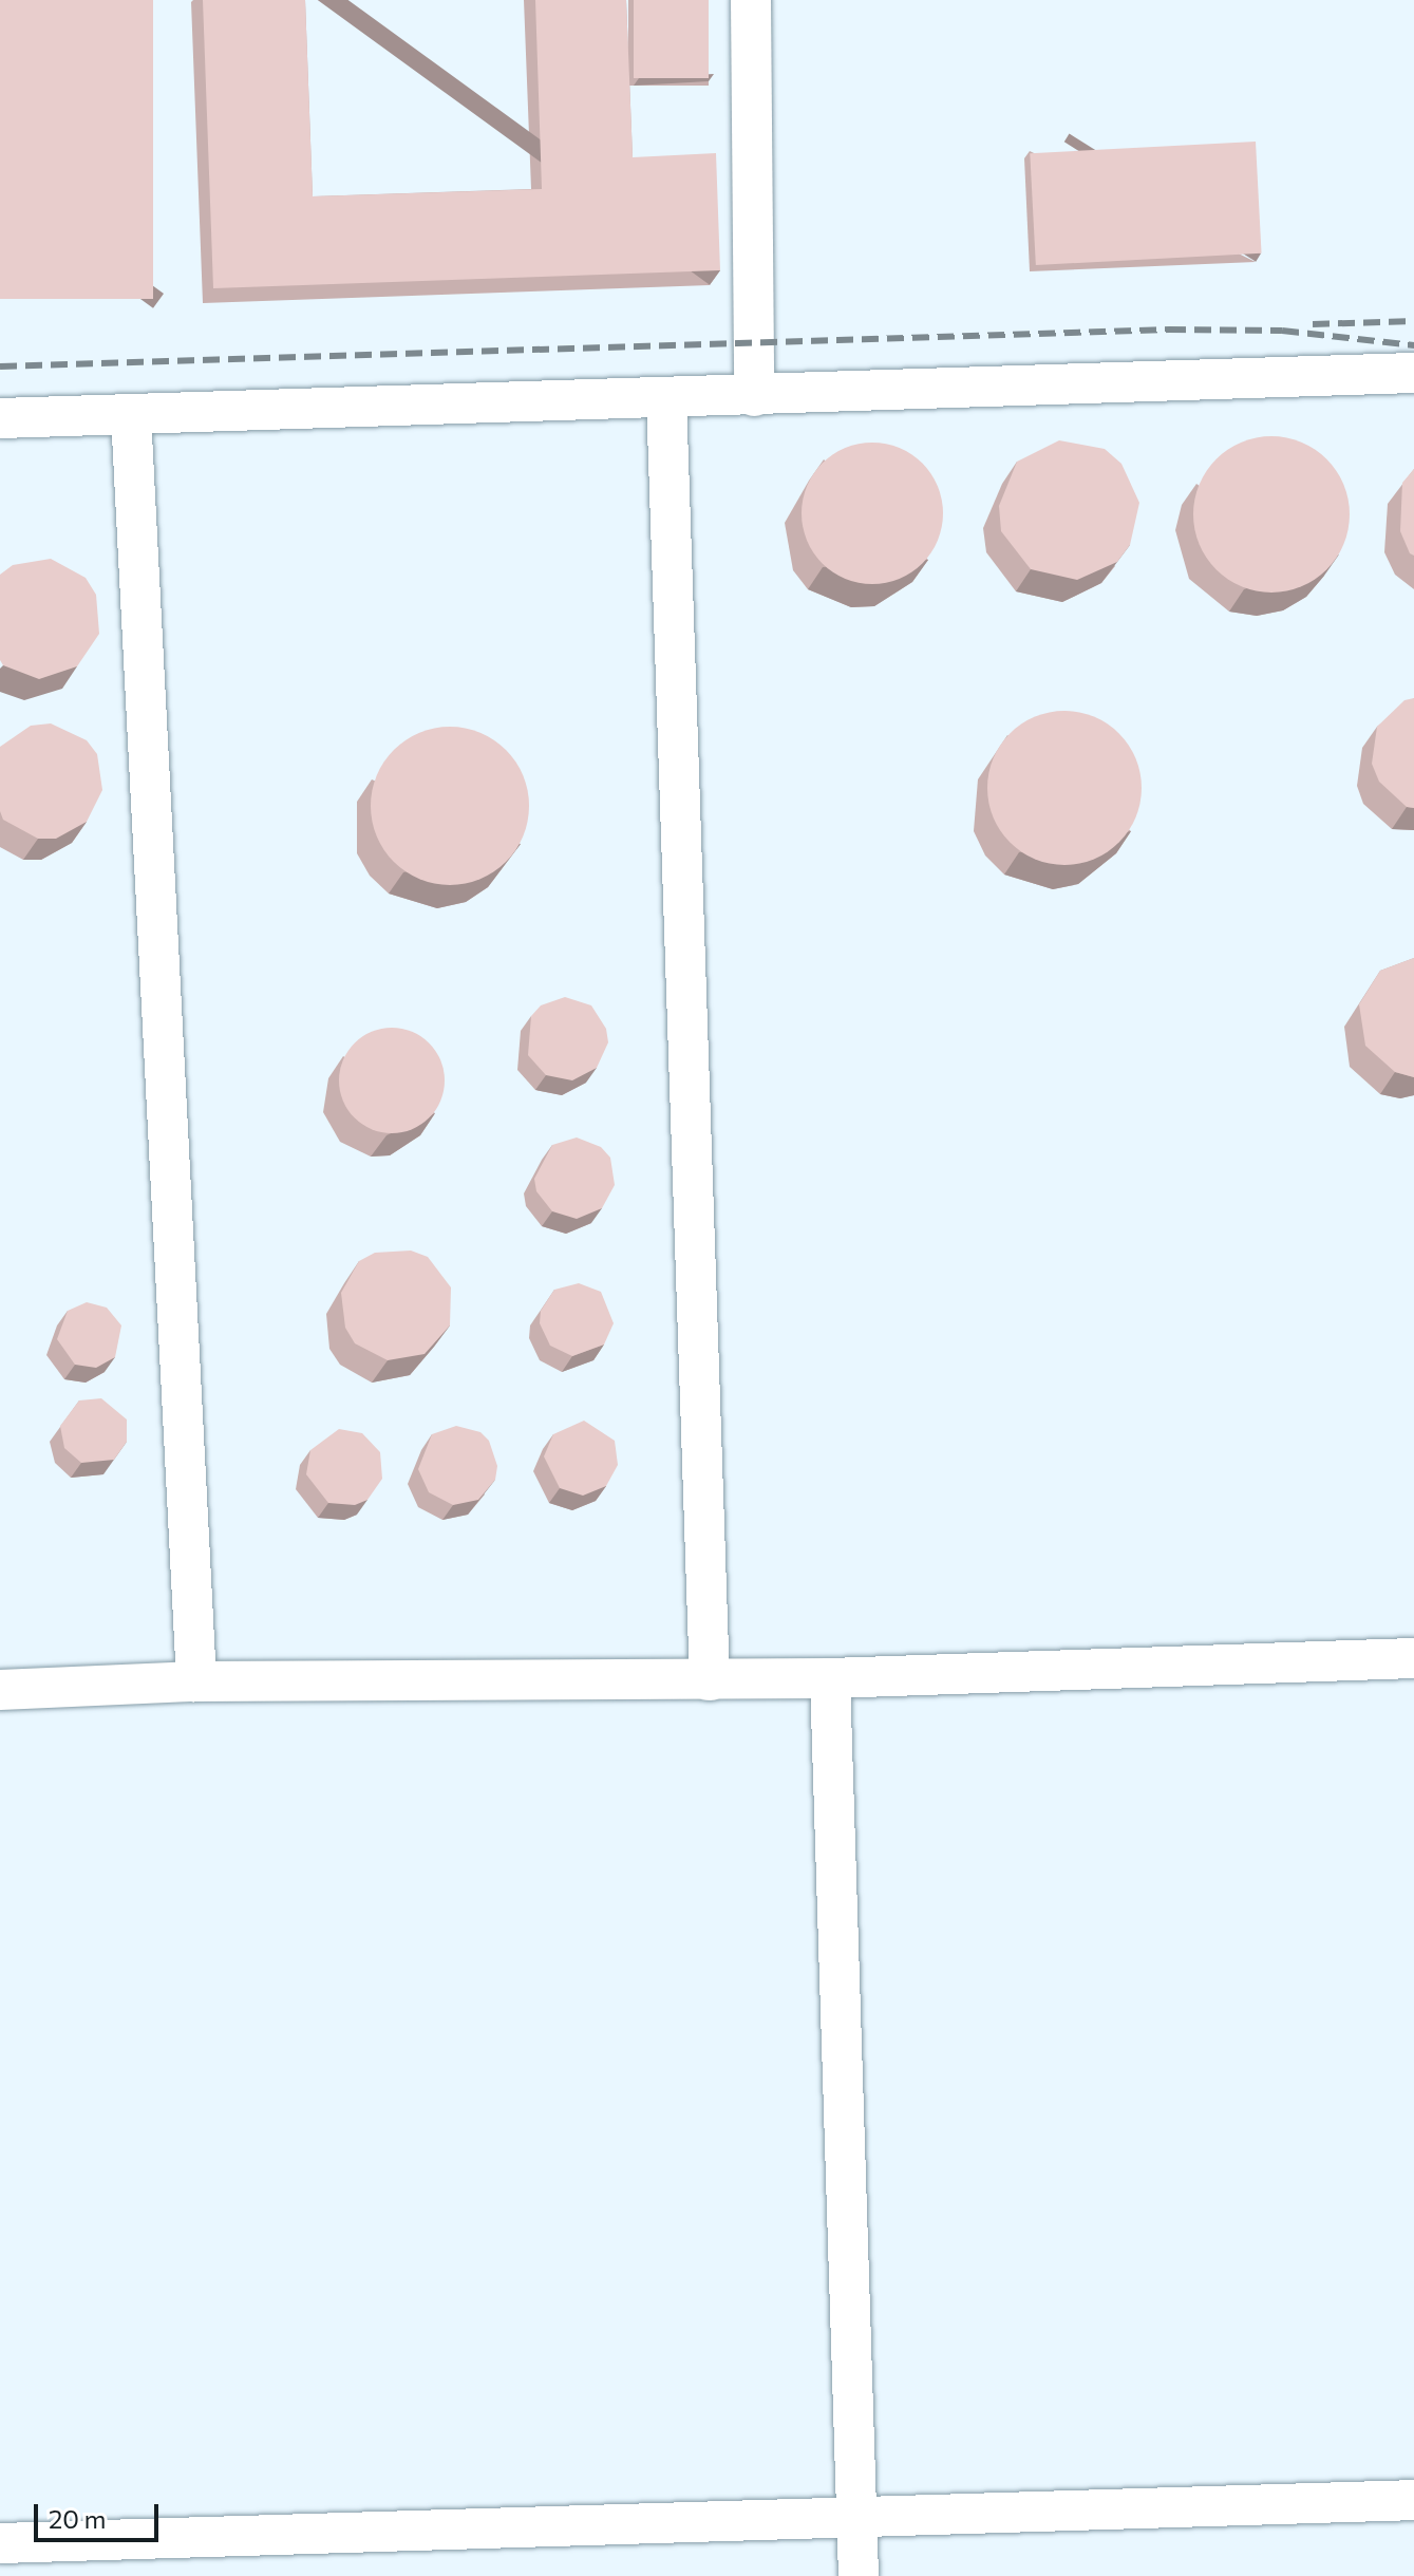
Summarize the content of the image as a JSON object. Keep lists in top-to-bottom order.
{
  "scale_bar": "20 m"
}
